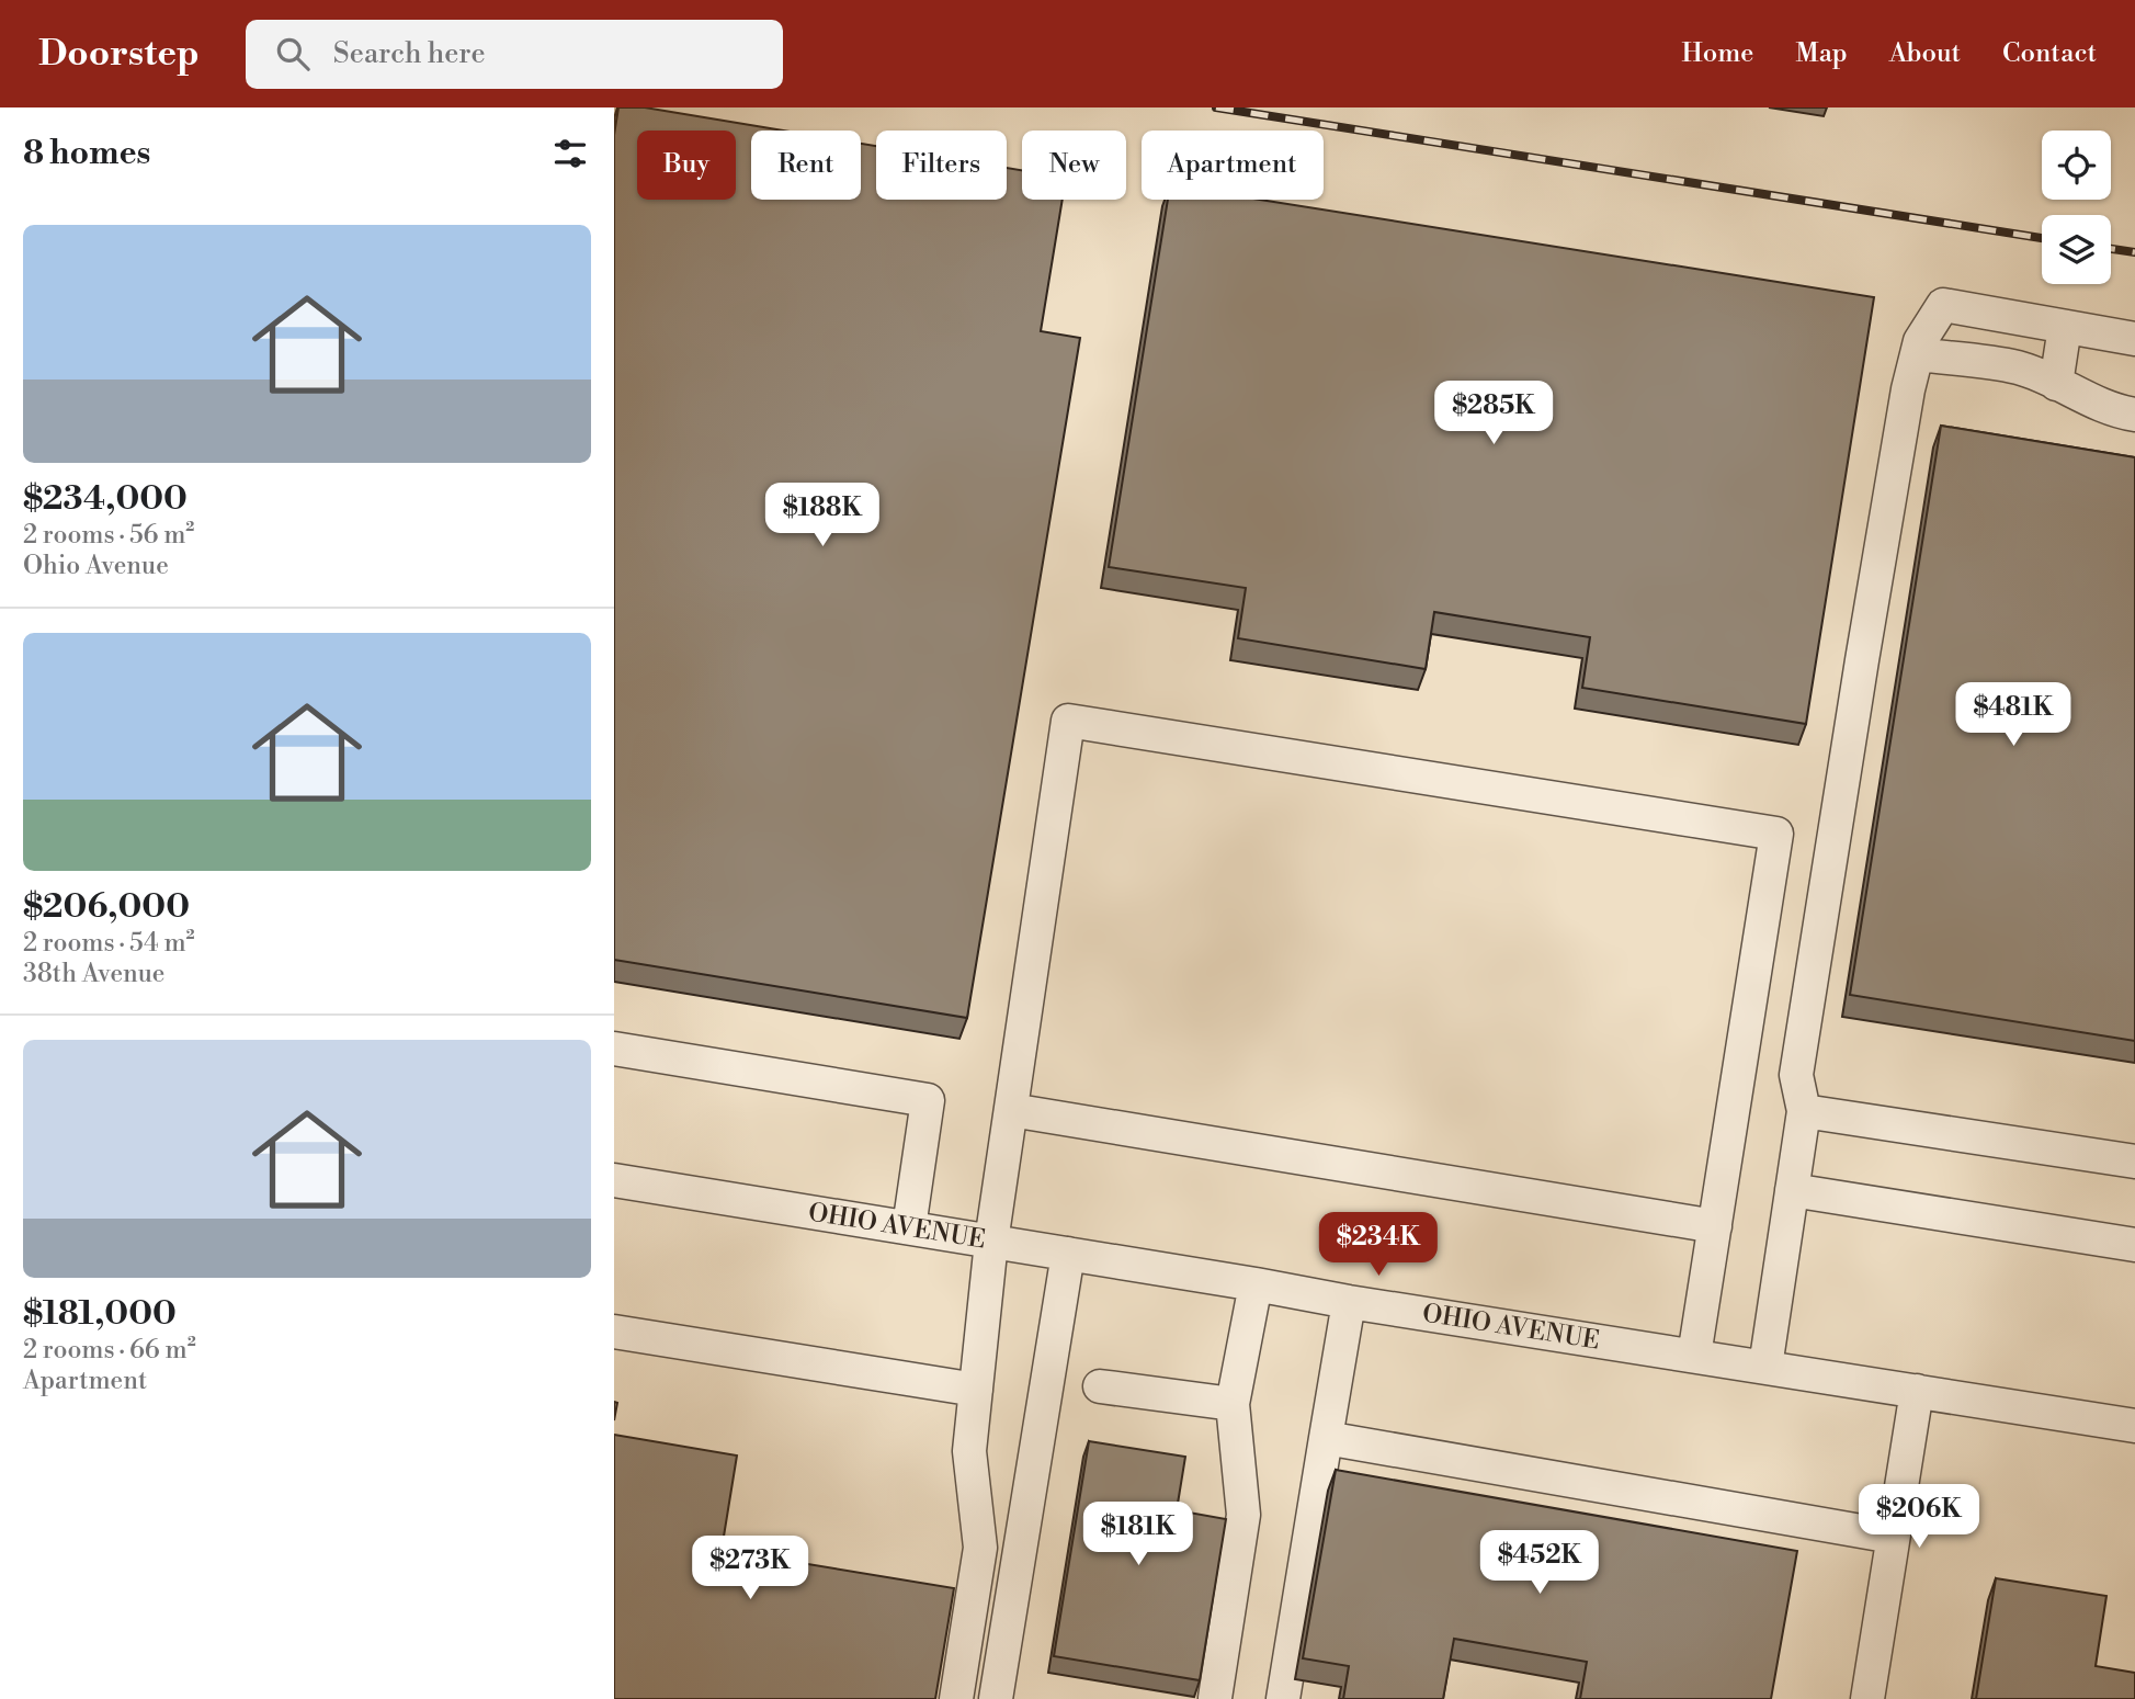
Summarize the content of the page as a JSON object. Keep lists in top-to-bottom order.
{
  "streets": {
    "street": ["OHIO AVENUE"]
  },
  "page": {
    "header": "Doorstep",
    "search": "Search here",
    "nav": [
      "Home",
      "Map",
      "About",
      "Contact"
    ],
    "heading": "8 homes",
    "chip": [
      "Buy",
      "Rent",
      "Filters",
      "New",
      "Apartment"
    ],
    "list": [
      {
        "name": "$234,000",
        "note": "2 rooms · 56 m² · Ohio Avenue"
      },
      {
        "name": "$206,000",
        "note": "2 rooms · 54 m² · 38th Avenue"
      },
      {
        "name": "$181,000",
        "note": "2 rooms · 66 m² · Apartment"
      }
    ],
    "price": [
      "$285K",
      "$188K",
      "$481K",
      "$234K",
      "$206K",
      "$181K",
      "$452K",
      "$273K"
    ]
  }
}
